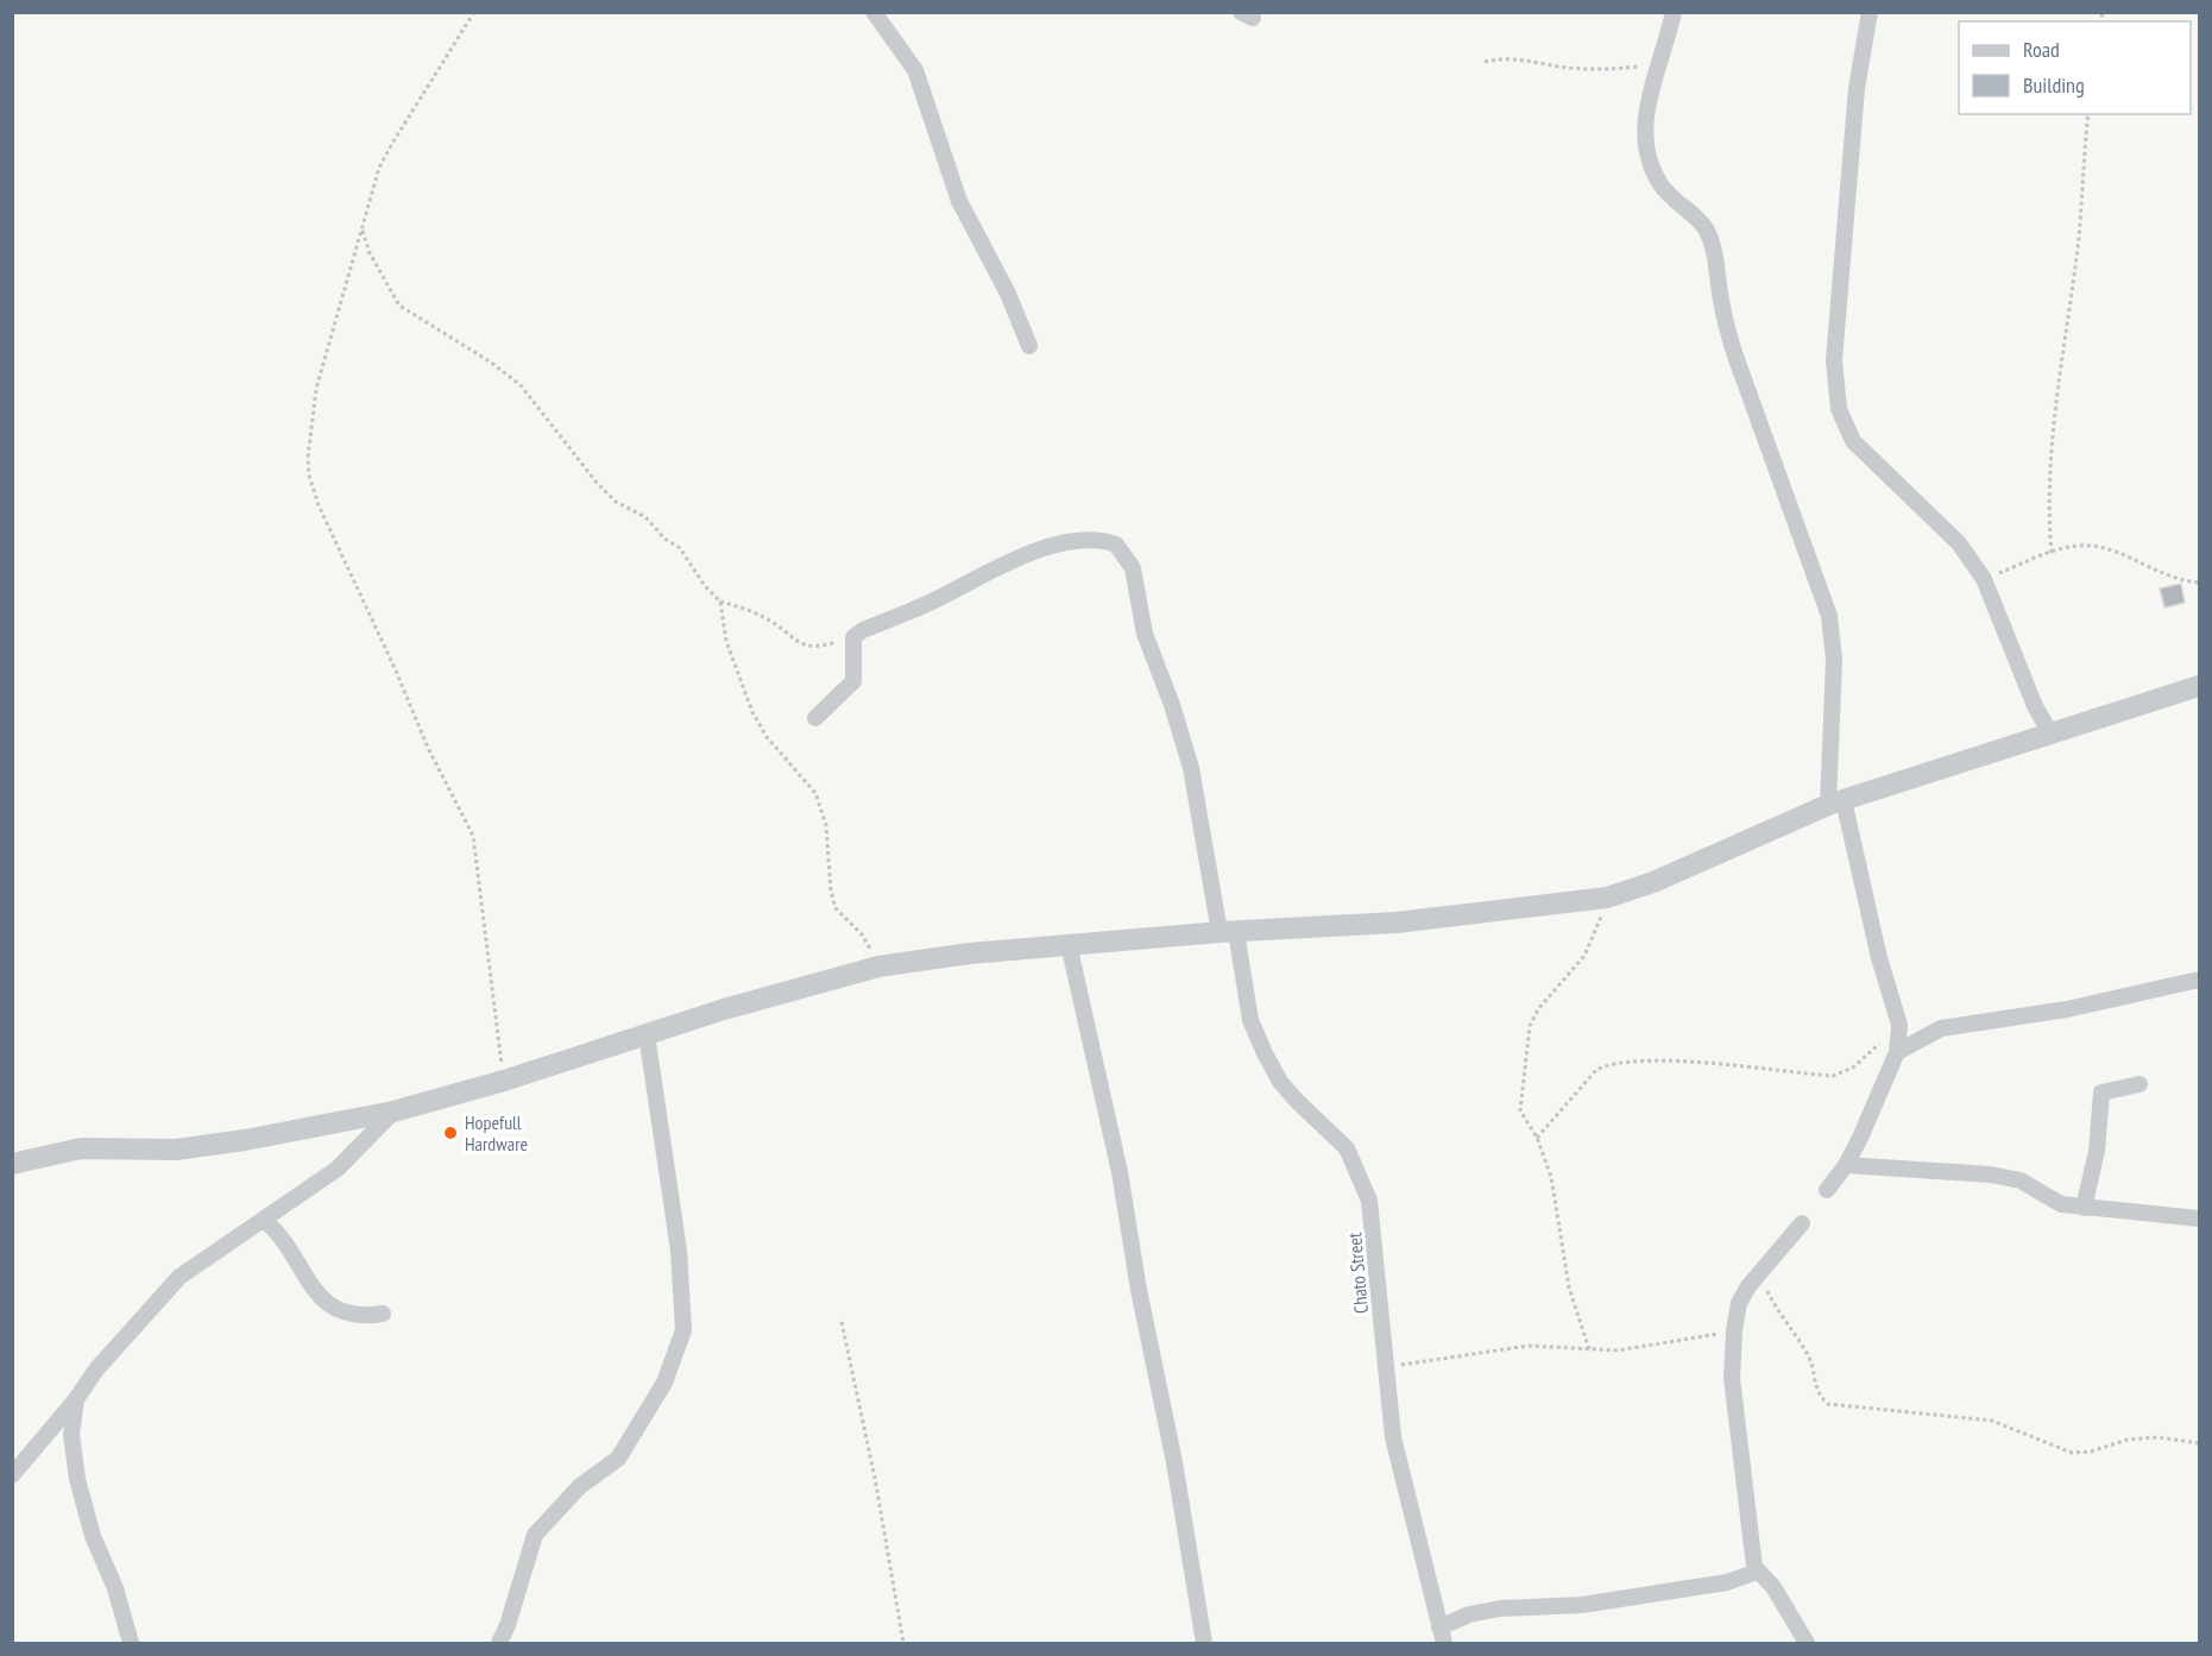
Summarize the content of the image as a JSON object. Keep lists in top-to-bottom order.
{
  "streets": {
    "street": ["Chato Street"]
  },
  "places": ["Hopefull Hardware"],
  "legend": ["Road", "Building"]
}
